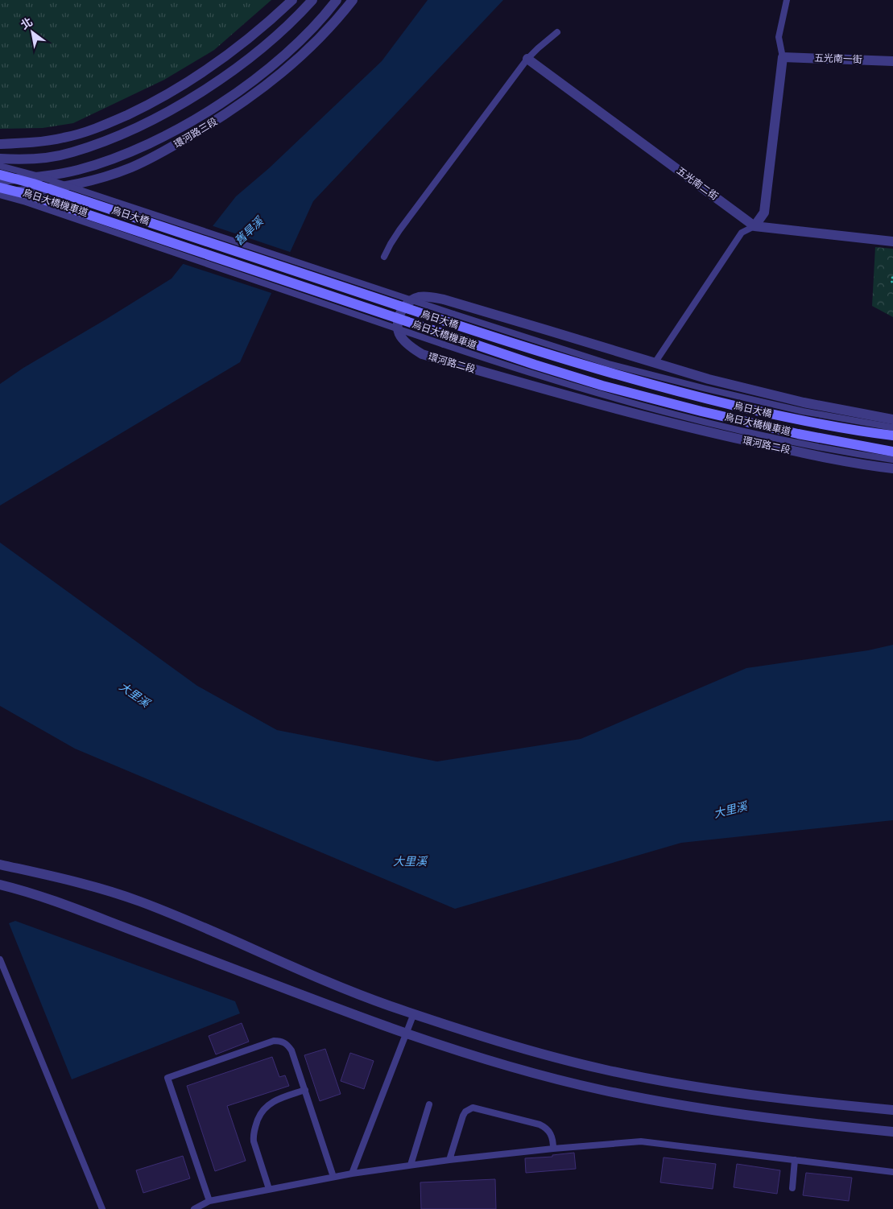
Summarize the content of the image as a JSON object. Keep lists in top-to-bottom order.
{
  "streets": {
    "street": [
      "五光南一街",
      "環河路三段",
      "五光南二街",
      "烏日大橋",
      "環河路二段"
    ],
    "lane": ["烏日大橋機車道"]
  },
  "crossings": [
    ["環河路三段", "烏日大橋機車道"],
    ["烏日大橋機車道", "烏日大橋"]
  ],
  "water": ["舊旱溪", "大里溪"],
  "north": "top left"
}
